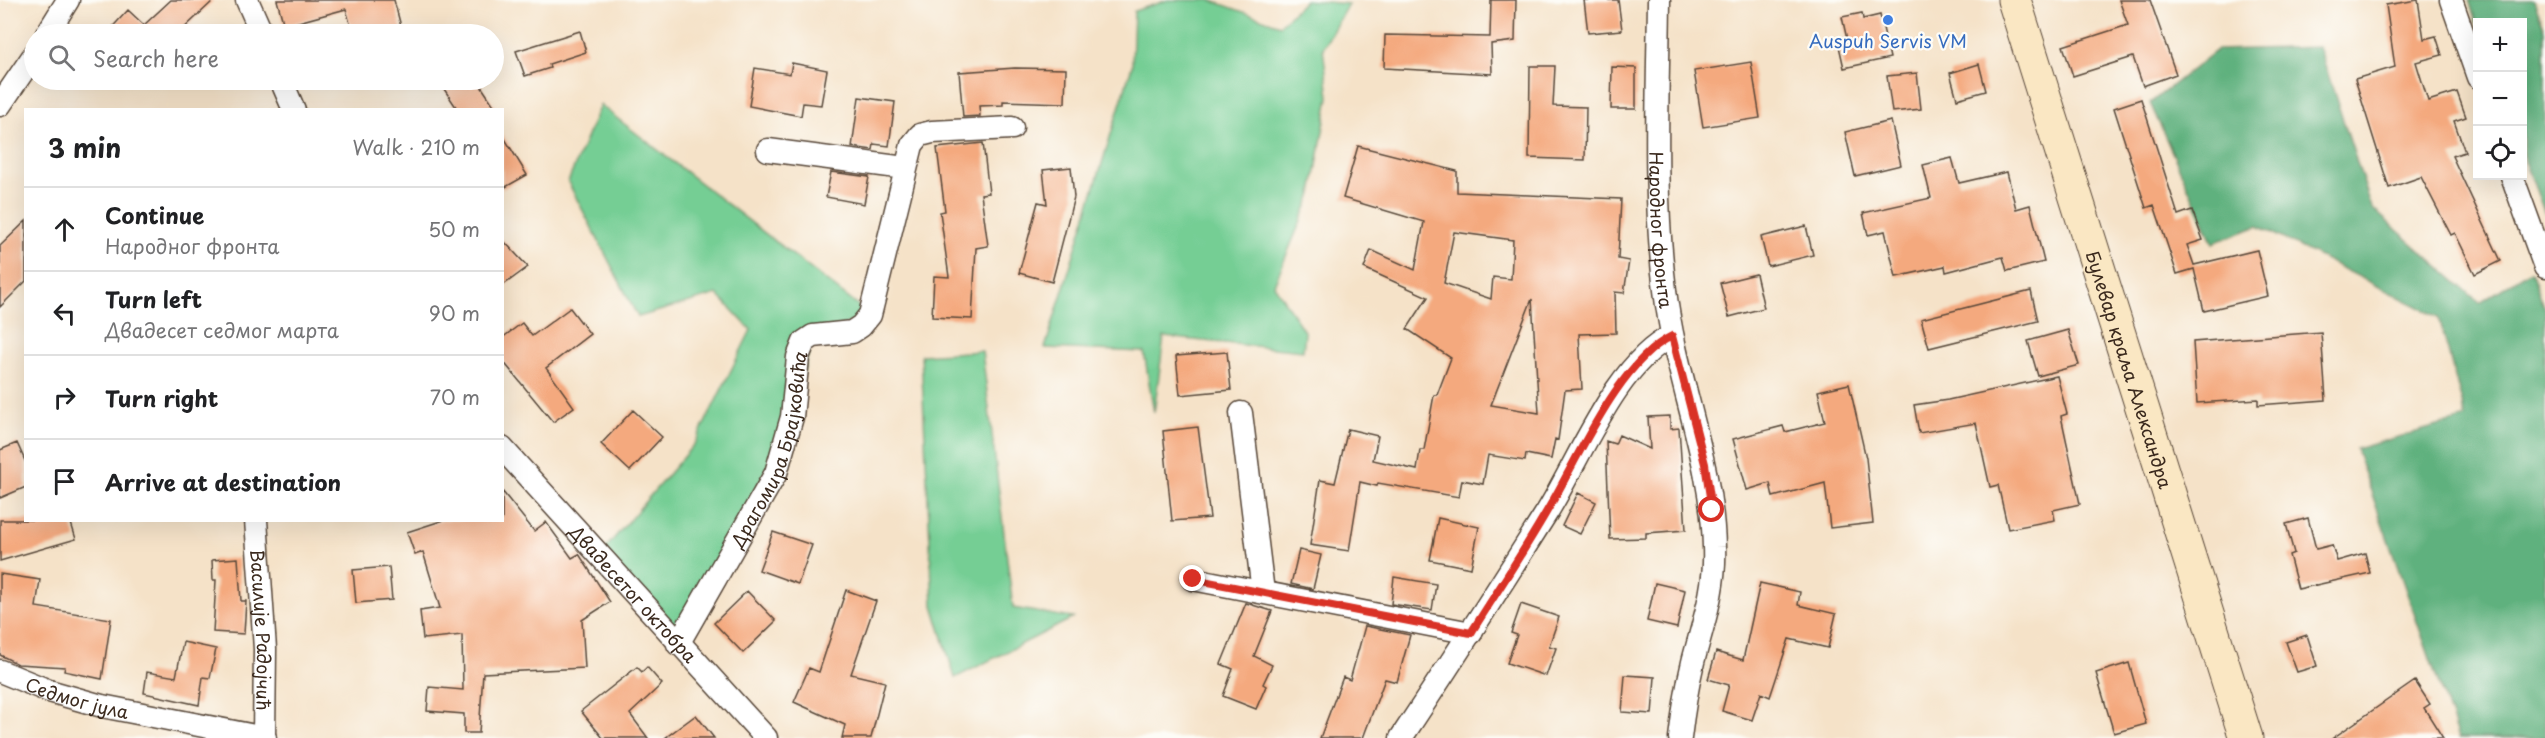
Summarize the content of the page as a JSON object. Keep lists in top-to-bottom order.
{
  "streets": {
    "main road": ["Булевар краља Александра"],
    "street": [
      "Народног фронта",
      "Драгомира Брајковића",
      "Двадесетог октобра",
      "Василије Радојчић",
      "Седмог јула"
    ]
  },
  "crossings": [
    ["Драгомира Брајковића", "Двадесетог октобра"],
    ["Василије Радојчић", "Седмог јула"]
  ],
  "places": ["Auspuh Servis VM"],
  "page": {
    "map_buttons": ["+", "−"],
    "search": "Search here",
    "heading": ["3 min", "Walk · 210 m"],
    "list": [
      ["Continue", "Народног фронта", "50 m"],
      ["Turn left", "Двадесет седмог марта", "90 m"],
      ["Turn right", "70 m"],
      "Arrive at destination"
    ]
  }
}
